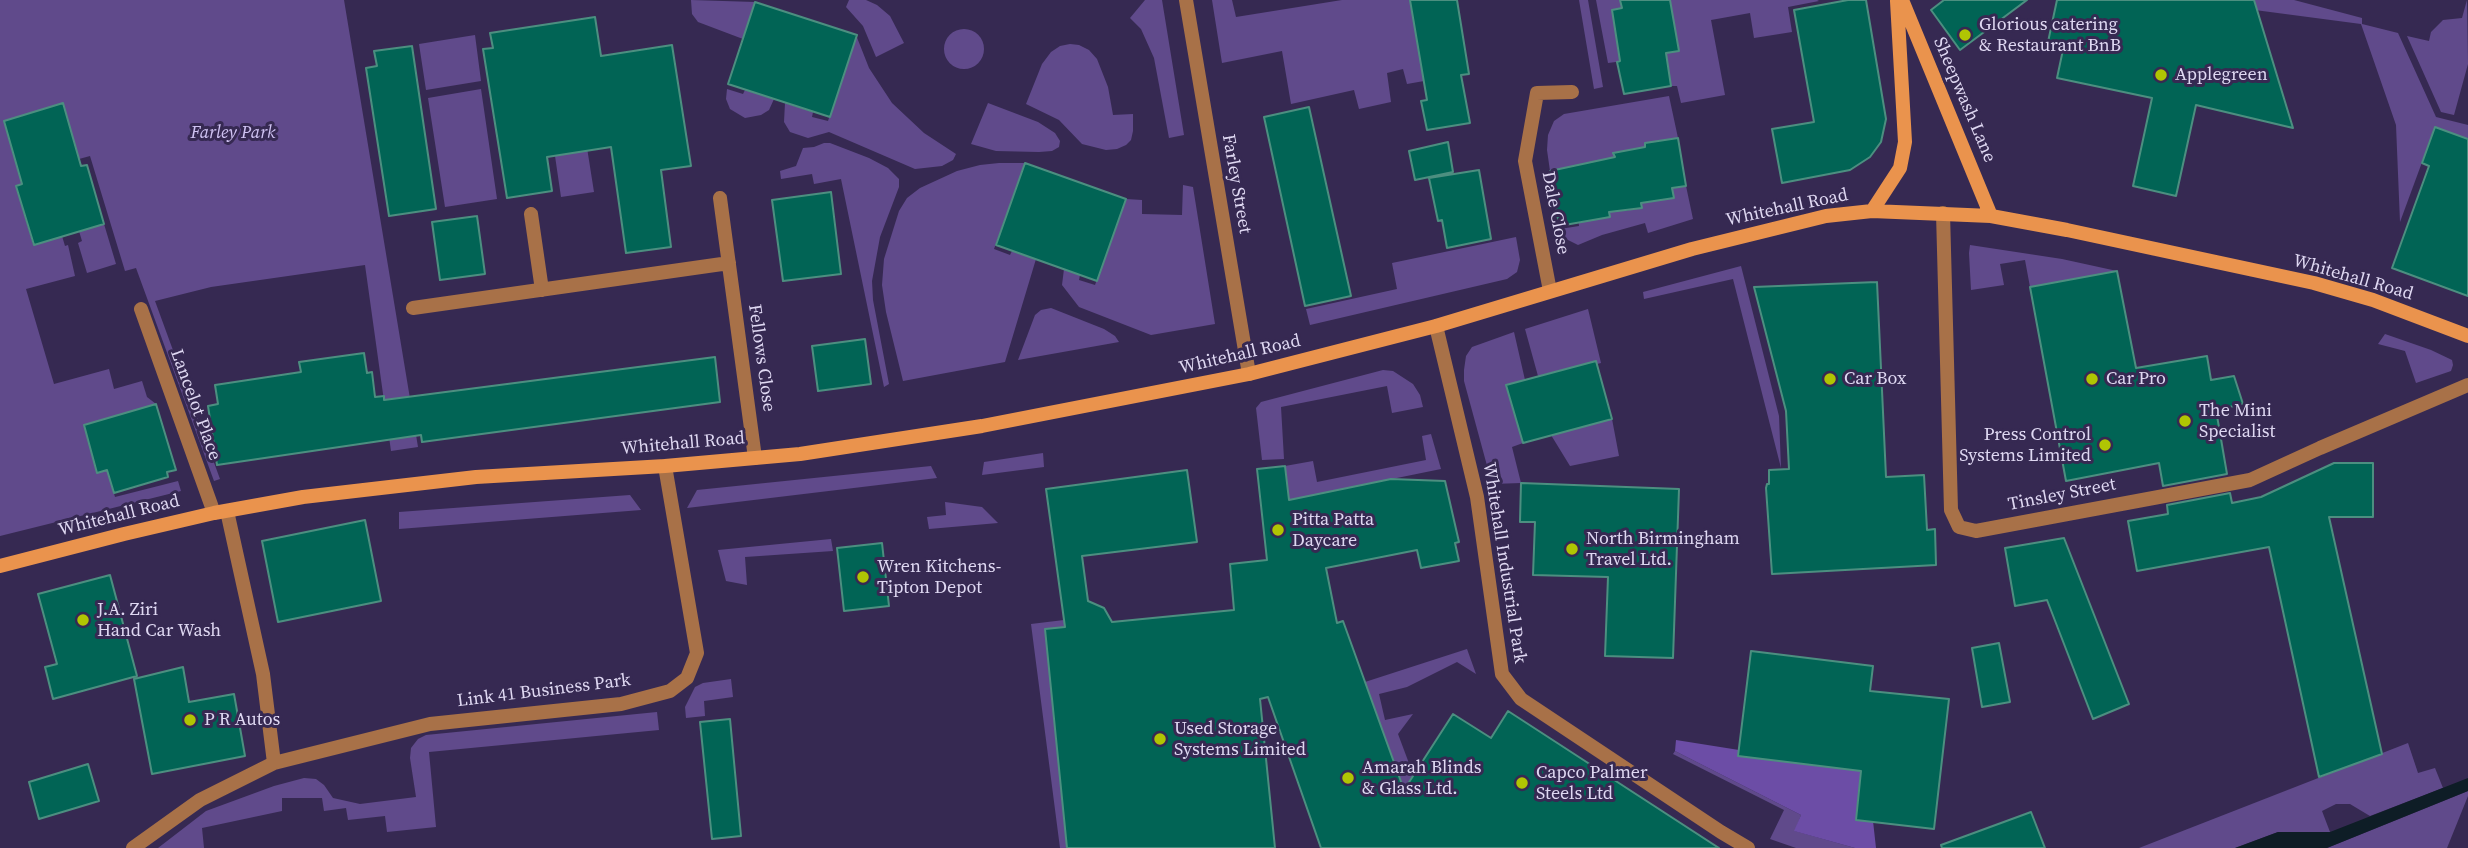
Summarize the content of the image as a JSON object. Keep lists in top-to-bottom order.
{
  "streets": {
    "main road": ["Sheepwash Lane", "Whitehall Road"],
    "street": [
      "Farley Street",
      "Dale Close",
      "Fellows Close",
      "Lancelot Place",
      "Tinsley Street",
      "Whitehall Industrial Park",
      "Link 41 Business Park"
    ]
  },
  "crossings": [
    ["Sheepwash Lane", "Whitehall Road"],
    ["Farley Street", "Whitehall Road"],
    ["Whitehall Road", "Dale Close"],
    ["Whitehall Road", "Fellows Close"],
    ["Whitehall Road", "Lancelot Place"],
    ["Whitehall Road", "Tinsley Street"],
    ["Whitehall Road", "Whitehall Industrial Park"],
    ["Whitehall Road", "Link 41 Business Park"]
  ],
  "parks": ["Farley Park"],
  "places": [
    "Glorious catering & Restaurant BnB",
    "Applegreen",
    "Car Box",
    "Car Pro",
    "The Mini Specialist",
    "Press Control Systems Limited",
    "Pitta Patta Daycare",
    "North Birmingham Travel Ltd.",
    "Wren Kitchens- Tipton Depot",
    "J.A. Ziri Hand Car Wash",
    "P R Autos",
    "Used Storage Systems Limited",
    "Amarah Blinds & Glass Ltd.",
    "Capco Palmer Steels Ltd"
  ]
}
